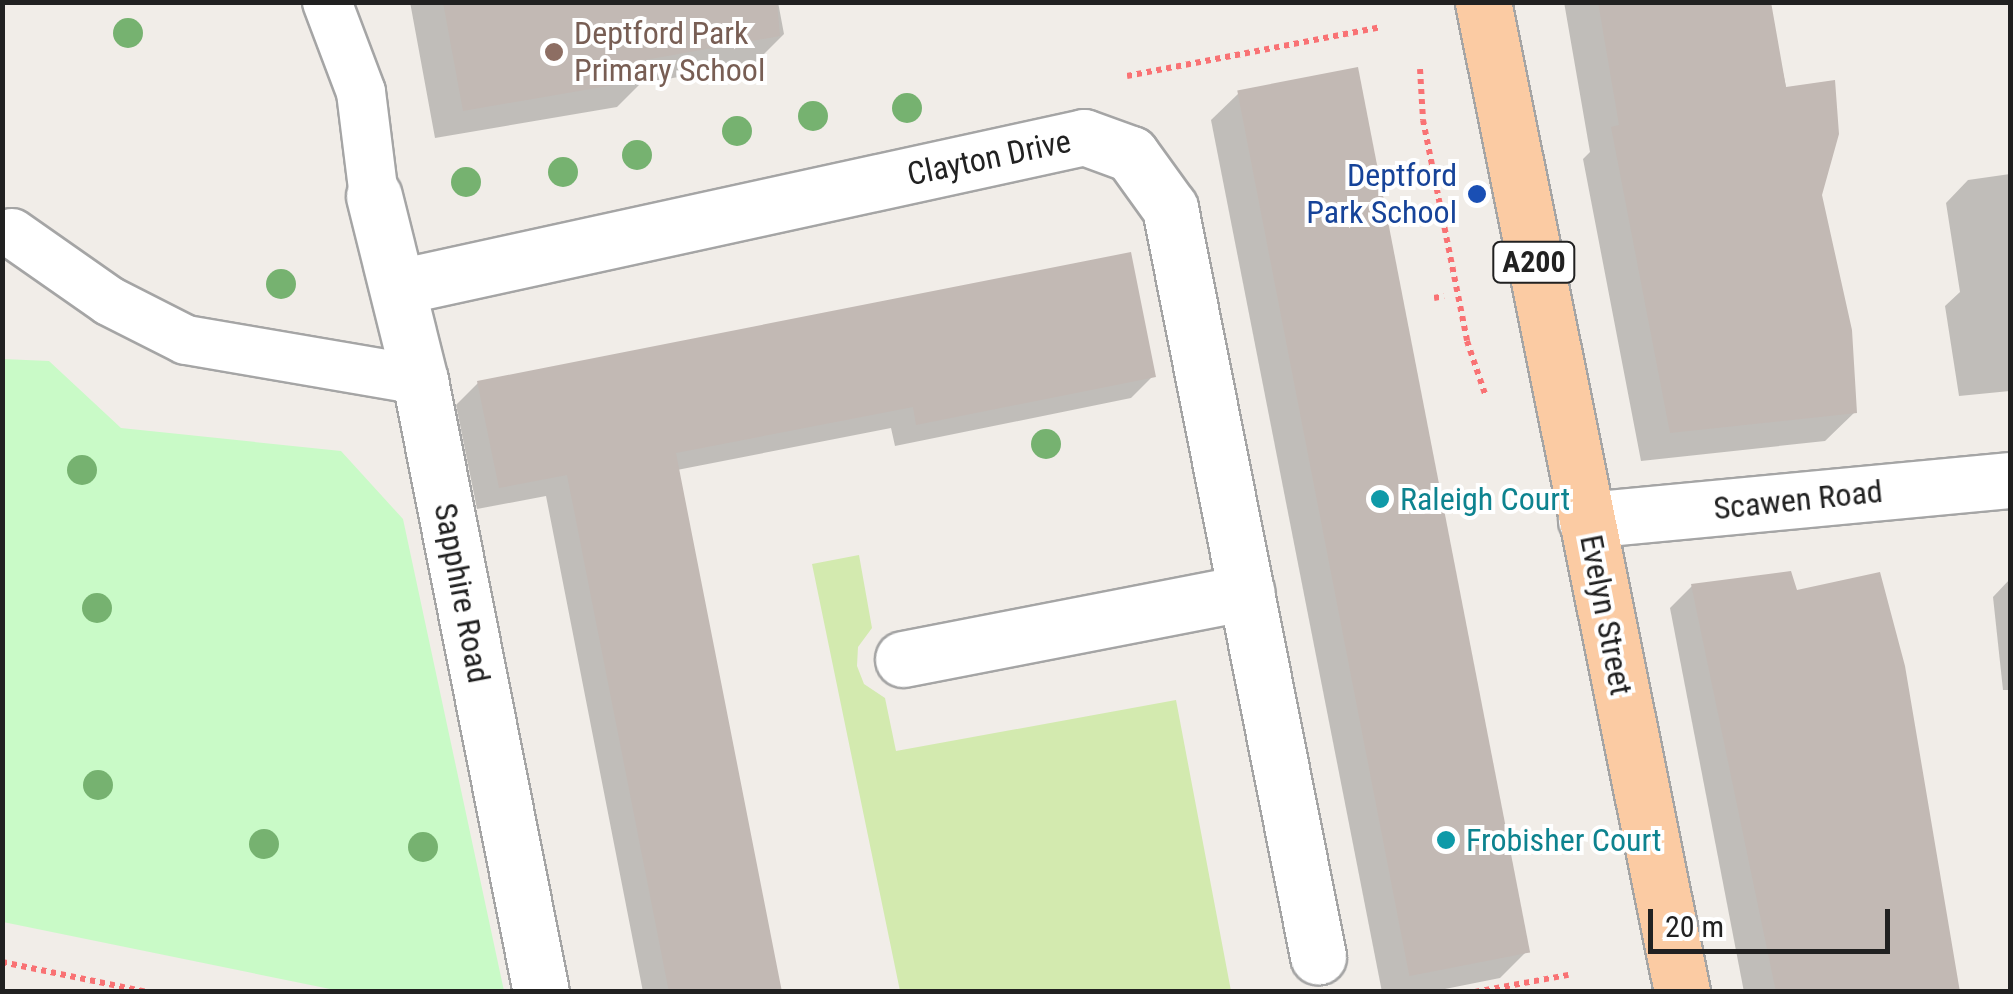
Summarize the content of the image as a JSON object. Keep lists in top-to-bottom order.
{
  "streets": {
    "main road": ["A200", "Evelyn Street"],
    "street": ["Clayton Drive", "Scawen Road", "Sapphire Road"]
  },
  "crossings": [
    ["Clayton Drive", "Sapphire Road"],
    ["Scawen Road", "Evelyn Street"]
  ],
  "places": [
    "Deptford Park Primary School",
    "Deptford Park School",
    "Raleigh Court",
    "Frobisher Court"
  ],
  "scale_bar": "20 m"
}
